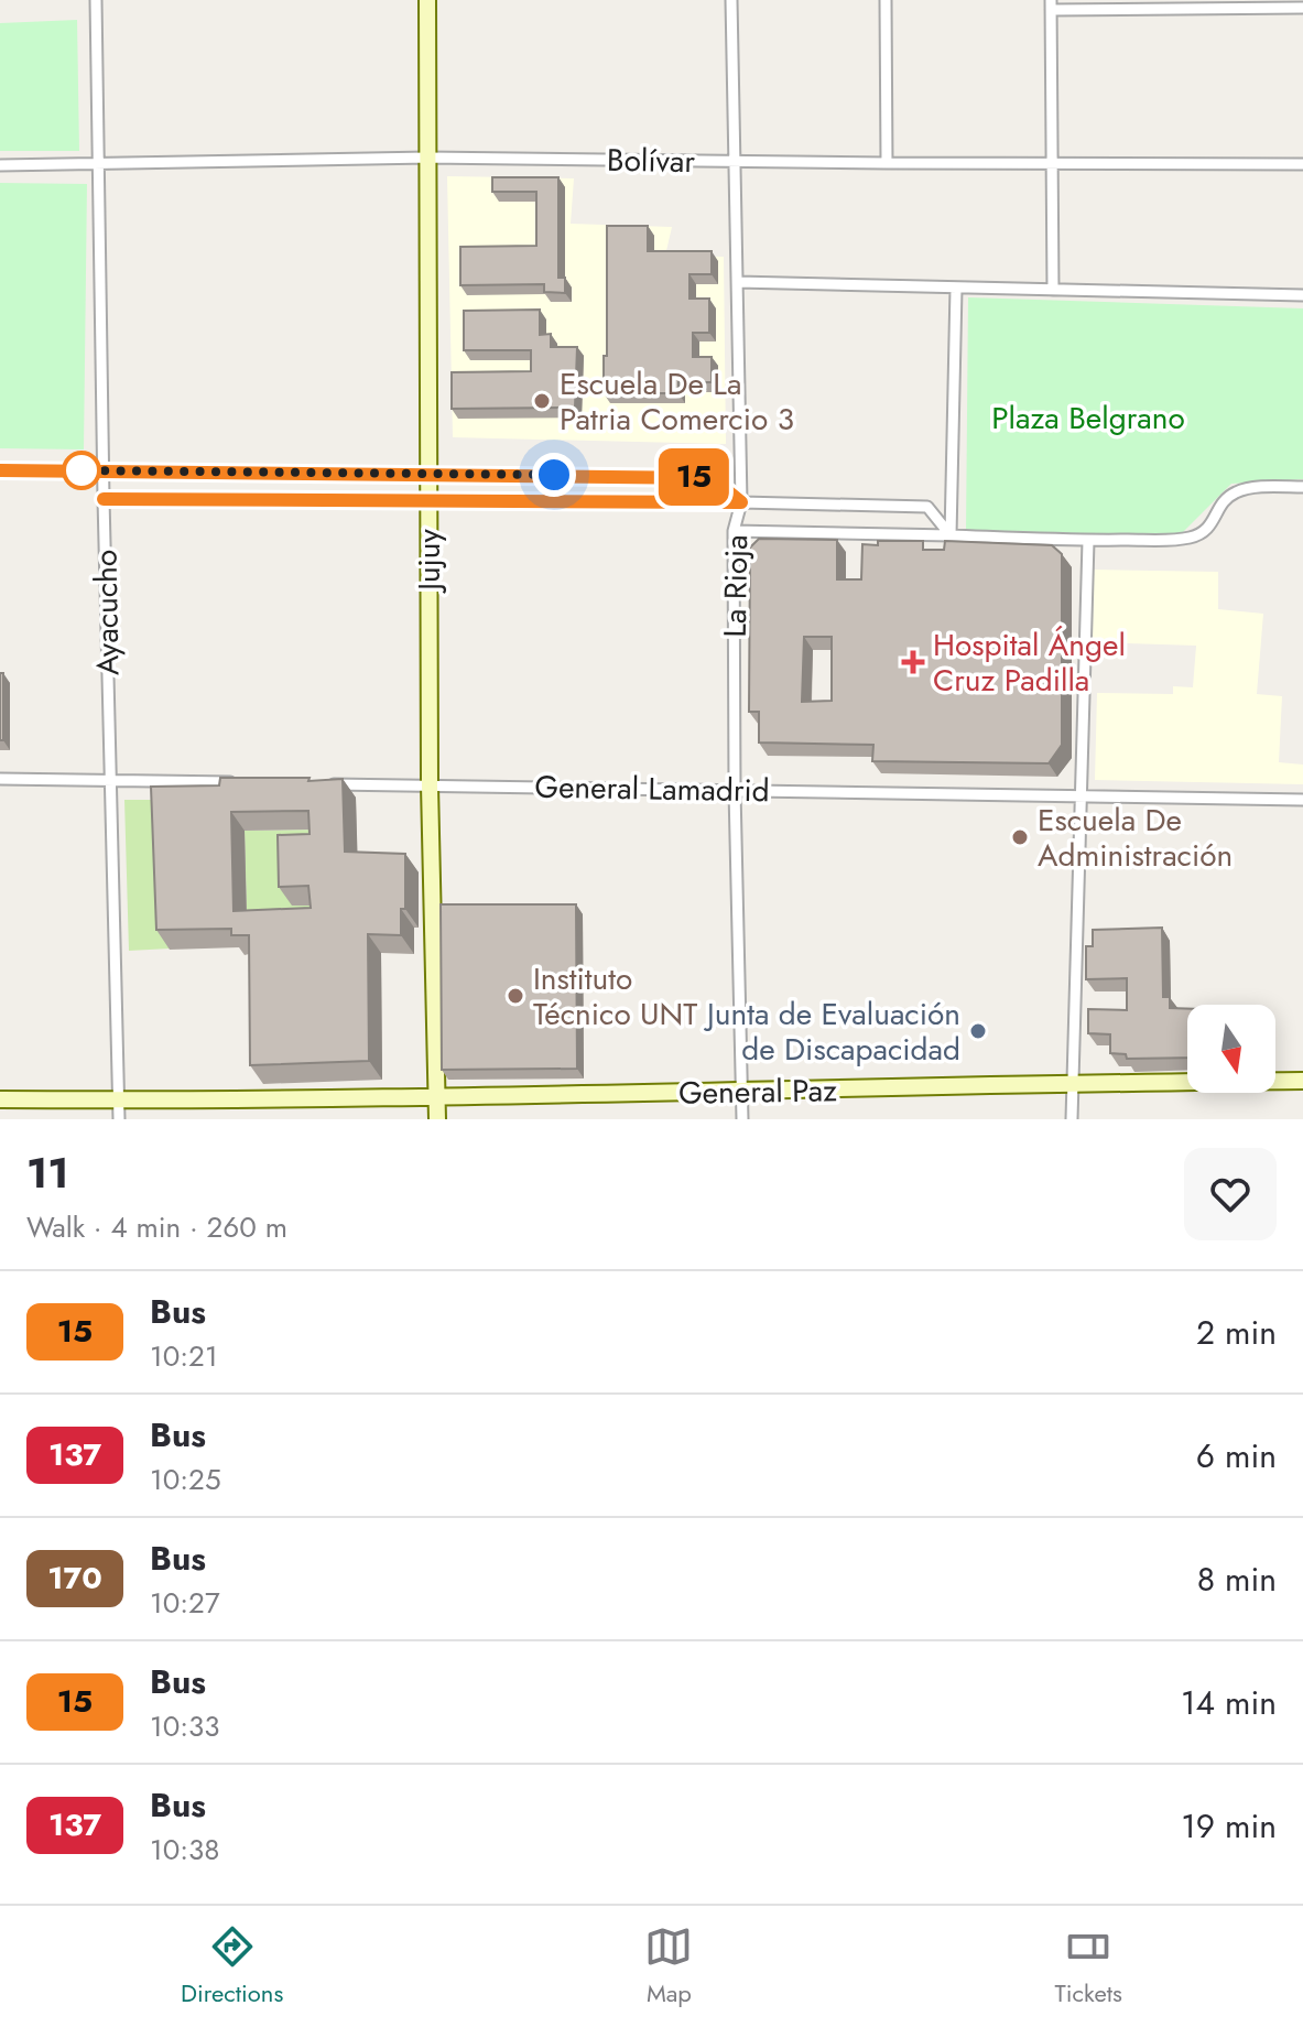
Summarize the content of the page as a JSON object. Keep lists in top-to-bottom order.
{
  "streets": {
    "street": [
      "Bolívar",
      "Jujuy",
      "La Rioja",
      "Ayacucho",
      "General Lamadrid",
      "General Paz"
    ]
  },
  "crossings": [
    ["Bolívar", "Jujuy"],
    ["Bolívar", "La Rioja"],
    ["Bolívar", "Ayacucho"],
    ["Jujuy", "General Lamadrid"],
    ["Jujuy", "General Paz"],
    ["La Rioja", "General Lamadrid"],
    ["La Rioja", "General Paz"],
    ["Ayacucho", "General Paz"]
  ],
  "parks": ["Plaza Belgrano"],
  "places": {
    "other": [
      "Escuela De La Patria Comercio 3",
      "Escuela De Administración",
      "Instituto Técnico UNT",
      "Junta de Evaluación de Discapacidad"
    ],
    "health": ["Hospital Ángel Cruz Padilla"]
  },
  "lines": ["bus line 15"],
  "north": "bottom",
  "page": {
    "on_map": "15",
    "heading": ["11", "Walk · 4 min · 260 m"],
    "list": [
      {
        "mark": "15",
        "name": "Bus",
        "note": "10:21",
        "value": "2 min"
      },
      {
        "mark": "137",
        "name": "Bus",
        "note": "10:25",
        "value": "6 min"
      },
      {
        "mark": "170",
        "name": "Bus",
        "note": "10:27",
        "value": "8 min"
      },
      {
        "mark": "15",
        "name": "Bus",
        "note": "10:33",
        "value": "14 min"
      },
      {
        "mark": "137",
        "name": "Bus",
        "note": "10:38",
        "value": "19 min"
      }
    ],
    "tabs": ["Directions", "Map", "Tickets"]
  }
}
